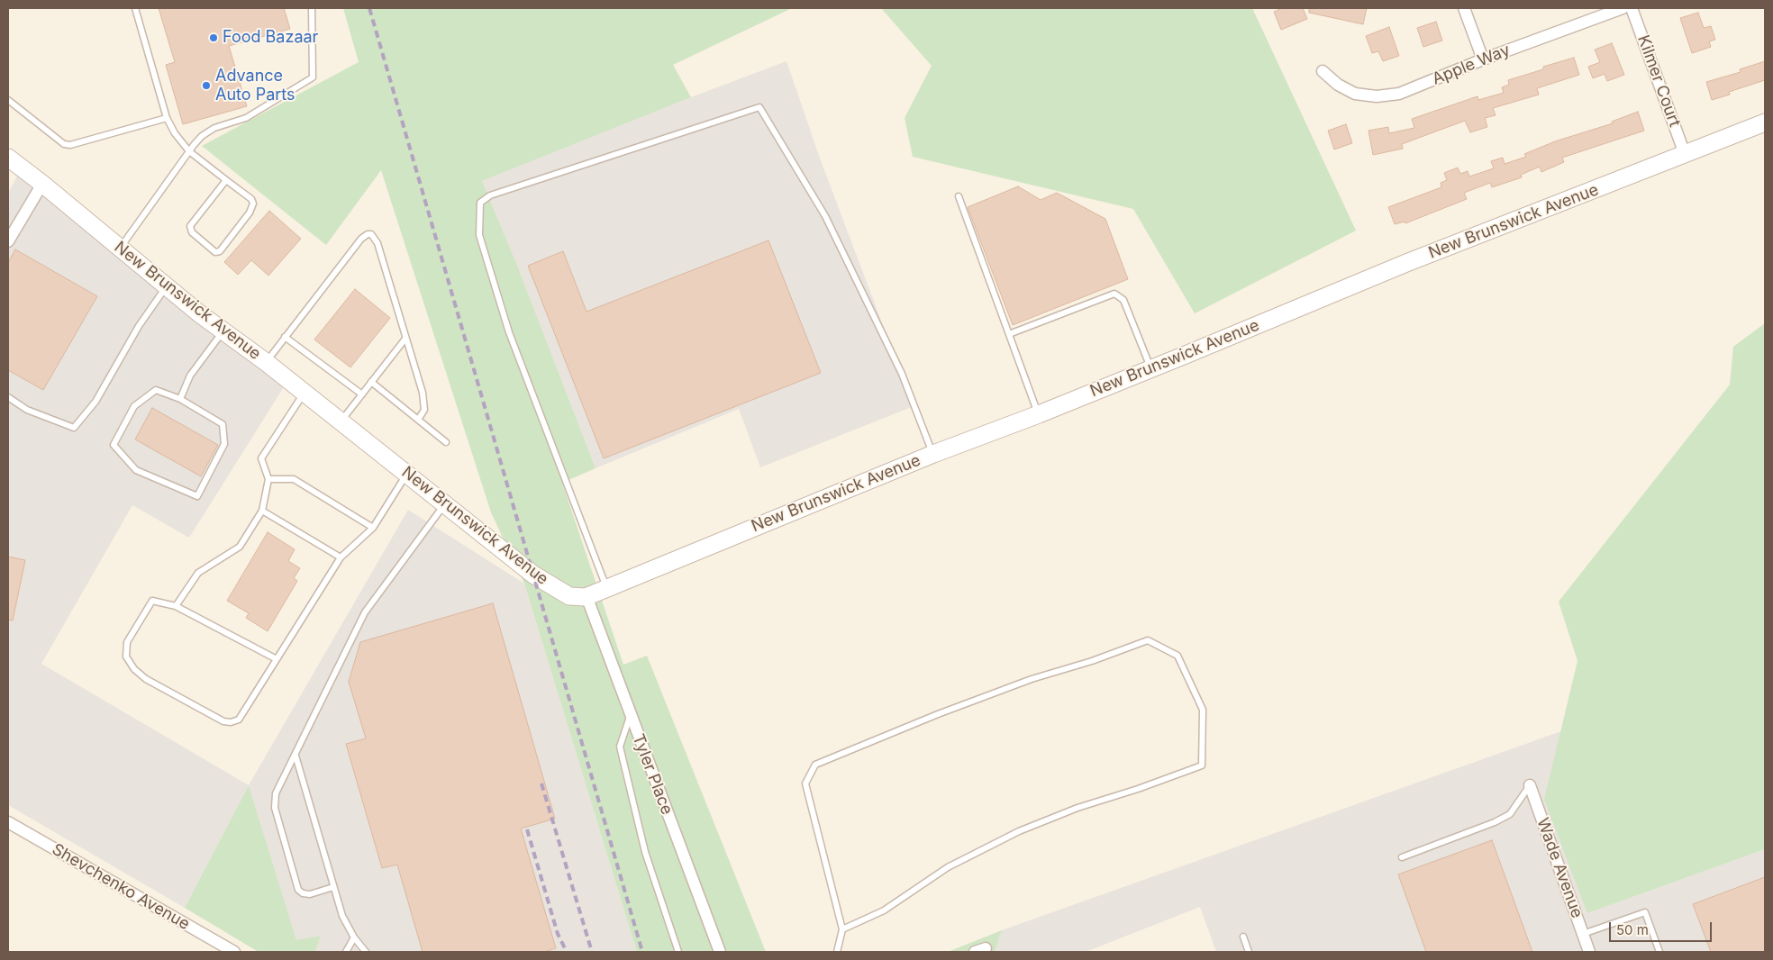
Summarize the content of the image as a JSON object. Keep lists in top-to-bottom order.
{
  "streets": {
    "street": [
      "Apple Way",
      "Kilmer Court",
      "New Brunswick Avenue",
      "Tyler Place",
      "Wade Avenue",
      "Shevchenko Avenue"
    ]
  },
  "crossings": [
    ["Kilmer Court", "New Brunswick Avenue"],
    ["New Brunswick Avenue", "Tyler Place"]
  ],
  "places": ["Food Bazaar", "Advance Auto Parts"],
  "scale_bar": "50 m"
}
